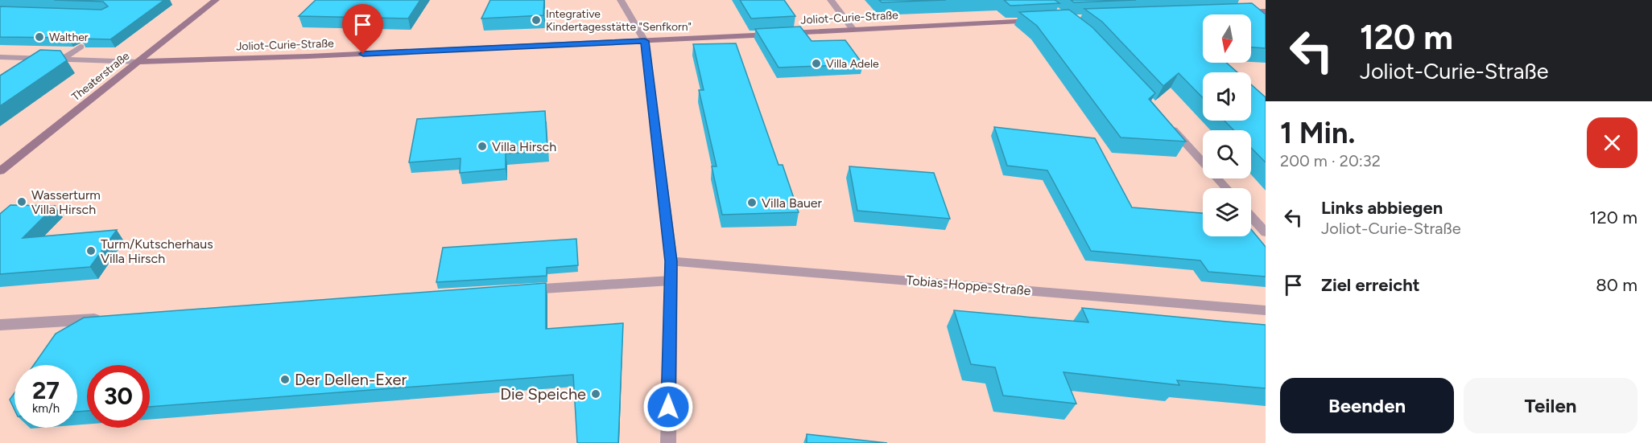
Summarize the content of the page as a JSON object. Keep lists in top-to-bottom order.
{
  "streets": {
    "main road": ["Joliot-Curie-Straße", "Theaterstraße"],
    "street": ["Tobias-Hoppe-Straße"]
  },
  "crossings": [
    ["Joliot-Curie-Straße", "Theaterstraße"]
  ],
  "places": [
    "Integrative Kindertagesstätte \"Senfkorn\"",
    "Walther",
    "Villa Adele",
    "Villa Hirsch",
    "Wasserturm Villa Hirsch",
    "Villa Bauer",
    "Turm/Kutscherhaus Villa Hirsch",
    "Der Dellen-Exer",
    "Die Speiche"
  ],
  "north": "bottom",
  "page": {
    "turn": ["120 m", "Joliot-Curie-Straße"],
    "heading": ["1 Min.", "200 m · 20:32"],
    "list": [
      {
        "name": "Links abbiegen",
        "note": "Joliot-Curie-Straße",
        "value": "120 m"
      },
      {
        "name": "Ziel erreicht",
        "value": "80 m"
      }
    ],
    "speed": "27 km/h",
    "limit": "30",
    "buttons": ["Beenden", "Teilen"]
  }
}
